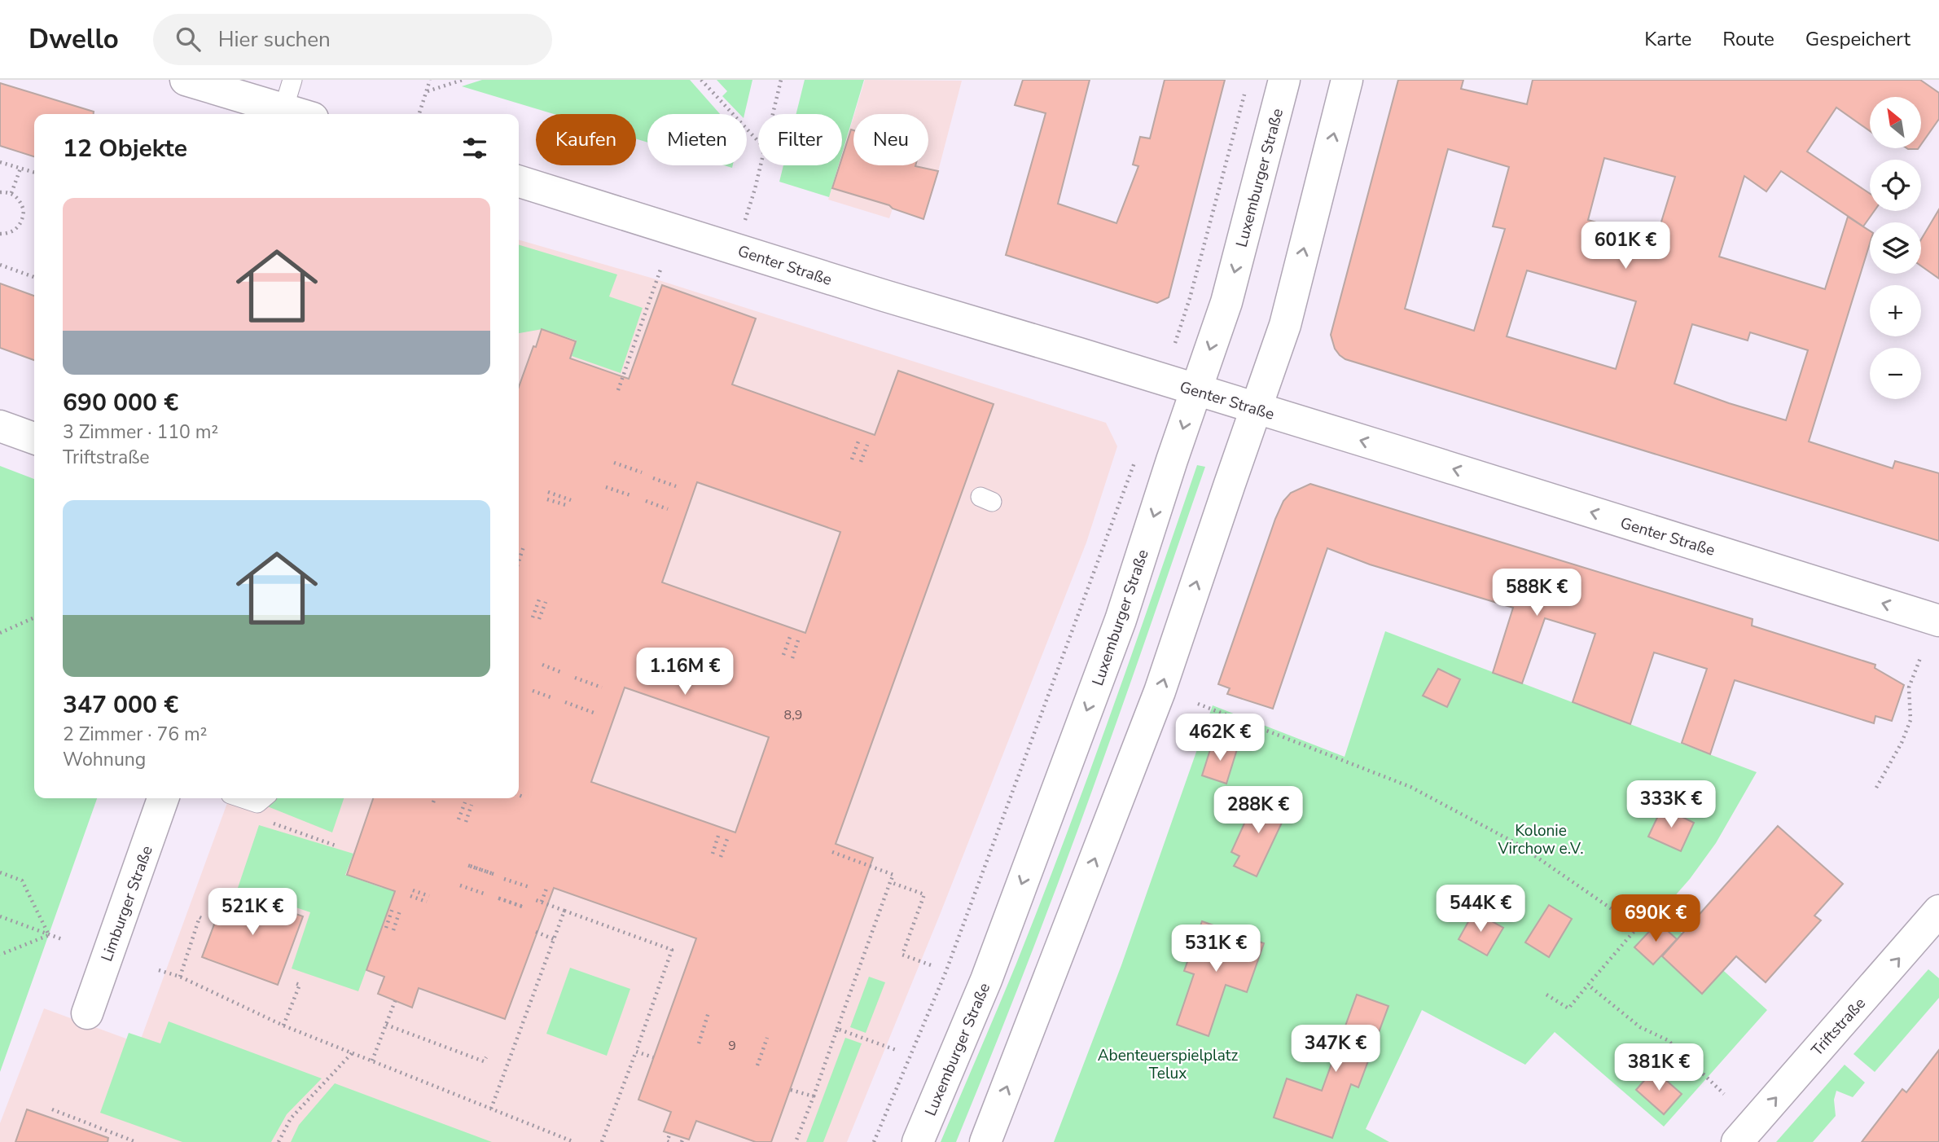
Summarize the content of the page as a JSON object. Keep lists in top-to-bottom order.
{
  "streets": {
    "main road": [
      "Luxemburger Straße",
      "Genter Straße",
      "Limburger Straße",
      "Triftstraße"
    ]
  },
  "crossings": [
    ["Luxemburger Straße", "Genter Straße"]
  ],
  "one_way": ["Genter Straße", "Triftstraße"],
  "parks": ["Kolonie Virchow e.V.", "Abenteuerspielplatz Telux"],
  "house_numbers": ["8,9", "9"],
  "north": "top left",
  "page": {
    "header": "Dwello",
    "search": "Hier suchen",
    "nav": ["Karte", "Route", "Gespeichert"],
    "map_buttons": ["+", "−"],
    "chip": [
      "Kaufen",
      "Mieten",
      "Filter",
      "Neu"
    ],
    "heading": "12 Objekte",
    "list": [
      {
        "name": "690 000 €",
        "note": "3 Zimmer · 110 m² · Triftstraße"
      },
      {
        "name": "347 000 €",
        "note": "2 Zimmer · 76 m² · Wohnung"
      }
    ],
    "price": [
      "601K €",
      "588K €",
      "1.16M €",
      "462K €",
      "333K €",
      "288K €",
      "544K €",
      "521K €",
      "690K €",
      "531K €",
      "347K €",
      "381K €"
    ]
  }
}
